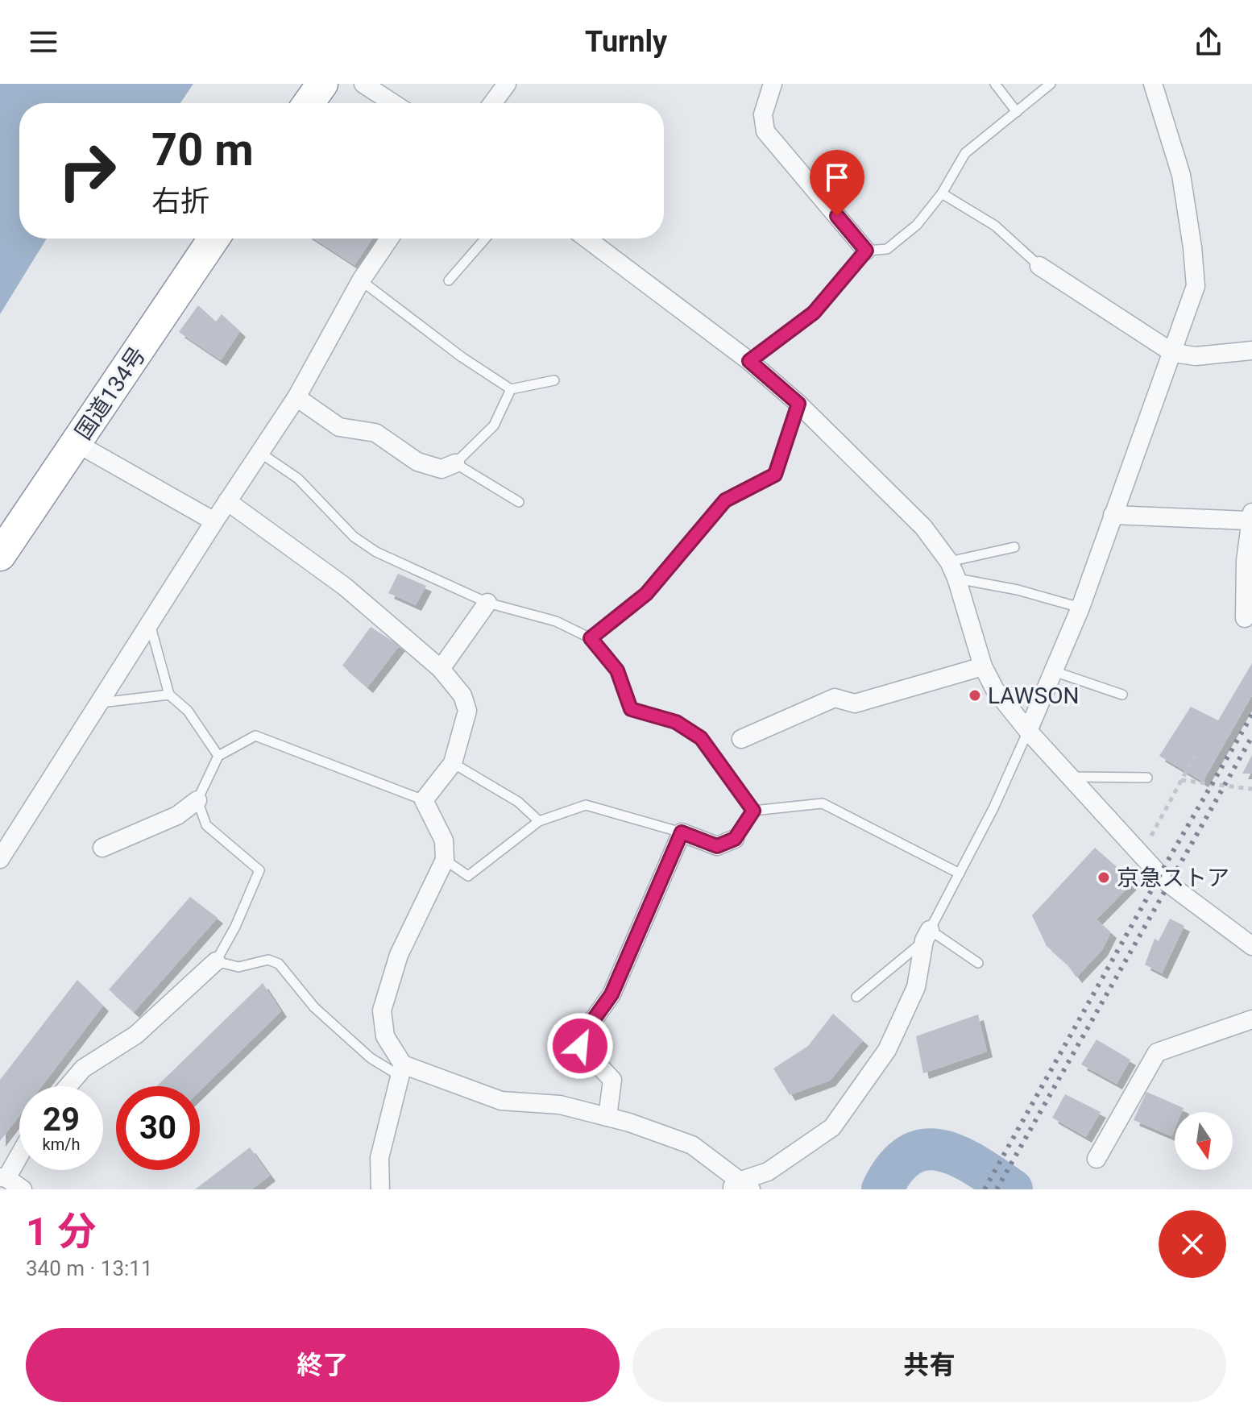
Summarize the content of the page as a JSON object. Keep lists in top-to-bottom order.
{
  "streets": {
    "highway": ["国道134号"]
  },
  "places": ["LAWSON", "京急ストア"],
  "north": "bottom",
  "page": {
    "header": "Turnly",
    "turn": ["70 m", "右折"],
    "speed": "29 km/h",
    "limit": "30",
    "heading": ["1 分", "340 m · 13:11"],
    "buttons": ["終了", "共有"]
  }
}
